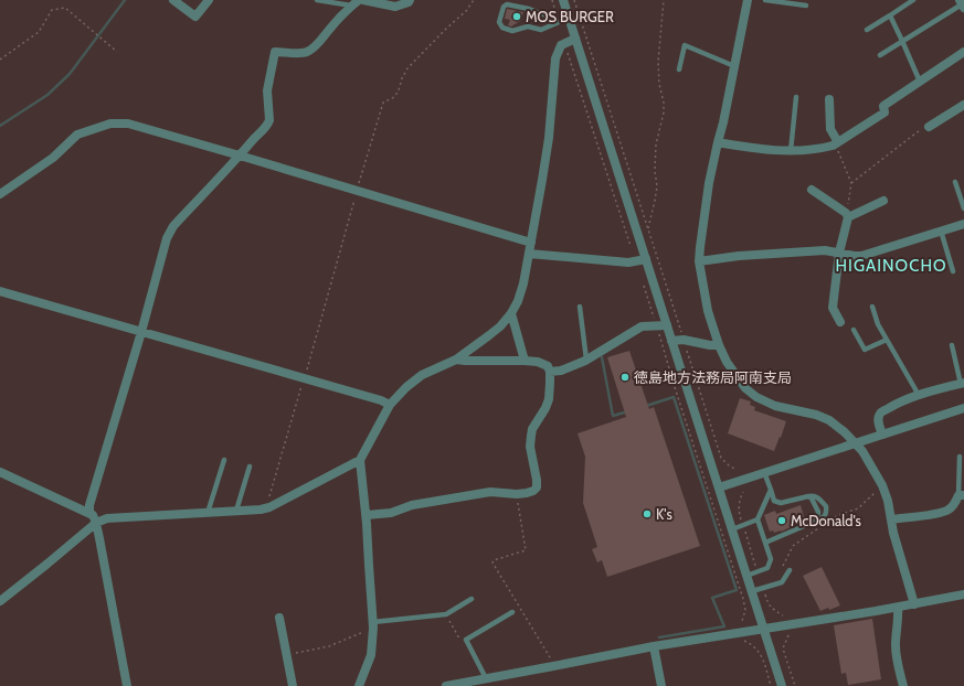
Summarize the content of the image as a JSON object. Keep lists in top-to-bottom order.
{
  "districts": ["HIGAINOCHO"],
  "places": [
    "MOS BURGER",
    "徳島地方法務局阿南支局",
    "K's",
    "McDonald's"
  ]
}
